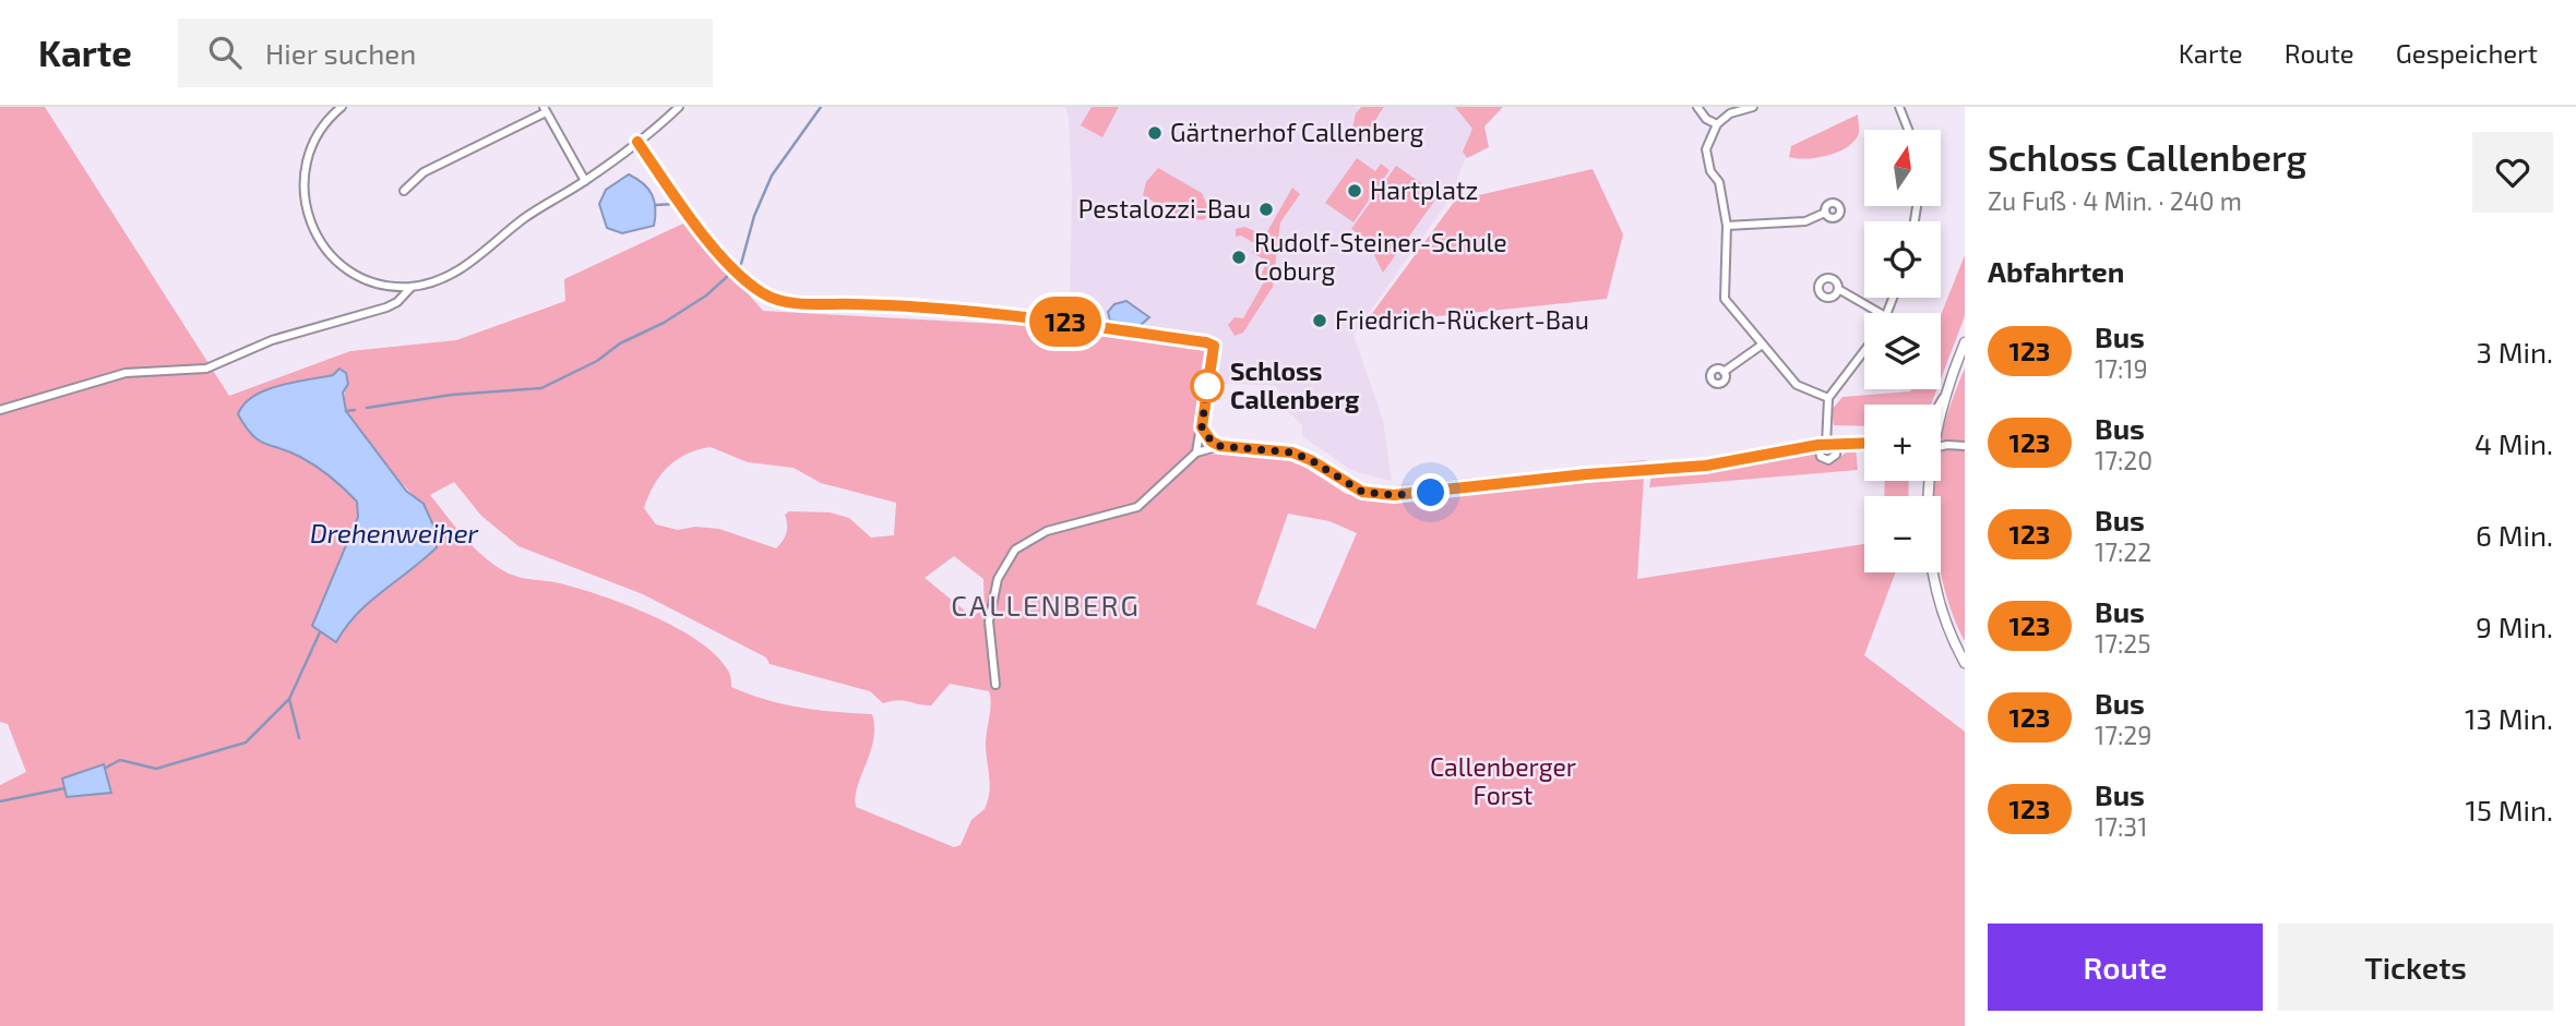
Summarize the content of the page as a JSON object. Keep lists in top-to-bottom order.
{
  "districts": ["CALLENBERG"],
  "water": ["Drehenweiher"],
  "parks": ["Callenberger Forst"],
  "places": [
    "Gärtnerhof Callenberg",
    "Hartplatz",
    "Pestalozzi-Bau",
    "Rudolf-Steiner-Schule Coburg",
    "Friedrich-Rückert-Bau",
    "Schloss Callenberg"
  ],
  "lines": ["bus line 123"],
  "north": "top",
  "page": {
    "header": "Karte",
    "search": "Hier suchen",
    "nav": ["Karte", "Route", "Gespeichert"],
    "on_map": "123",
    "heading": [
      ["Schloss Callenberg", "Zu Fuß · 4 Min. · 240 m"],
      "Abfahrten"
    ],
    "map_buttons": ["+", "−"],
    "list": [
      {
        "mark": "123",
        "name": "Bus",
        "note": "17:19",
        "value": "3 Min."
      },
      {
        "mark": "123",
        "name": "Bus",
        "note": "17:20",
        "value": "4 Min."
      },
      {
        "mark": "123",
        "name": "Bus",
        "note": "17:22",
        "value": "6 Min."
      },
      {
        "mark": "123",
        "name": "Bus",
        "note": "17:25",
        "value": "9 Min."
      },
      {
        "mark": "123",
        "name": "Bus",
        "note": "17:29",
        "value": "13 Min."
      },
      {
        "mark": "123",
        "name": "Bus",
        "note": "17:31",
        "value": "15 Min."
      }
    ],
    "buttons": ["Route", "Tickets"]
  }
}
